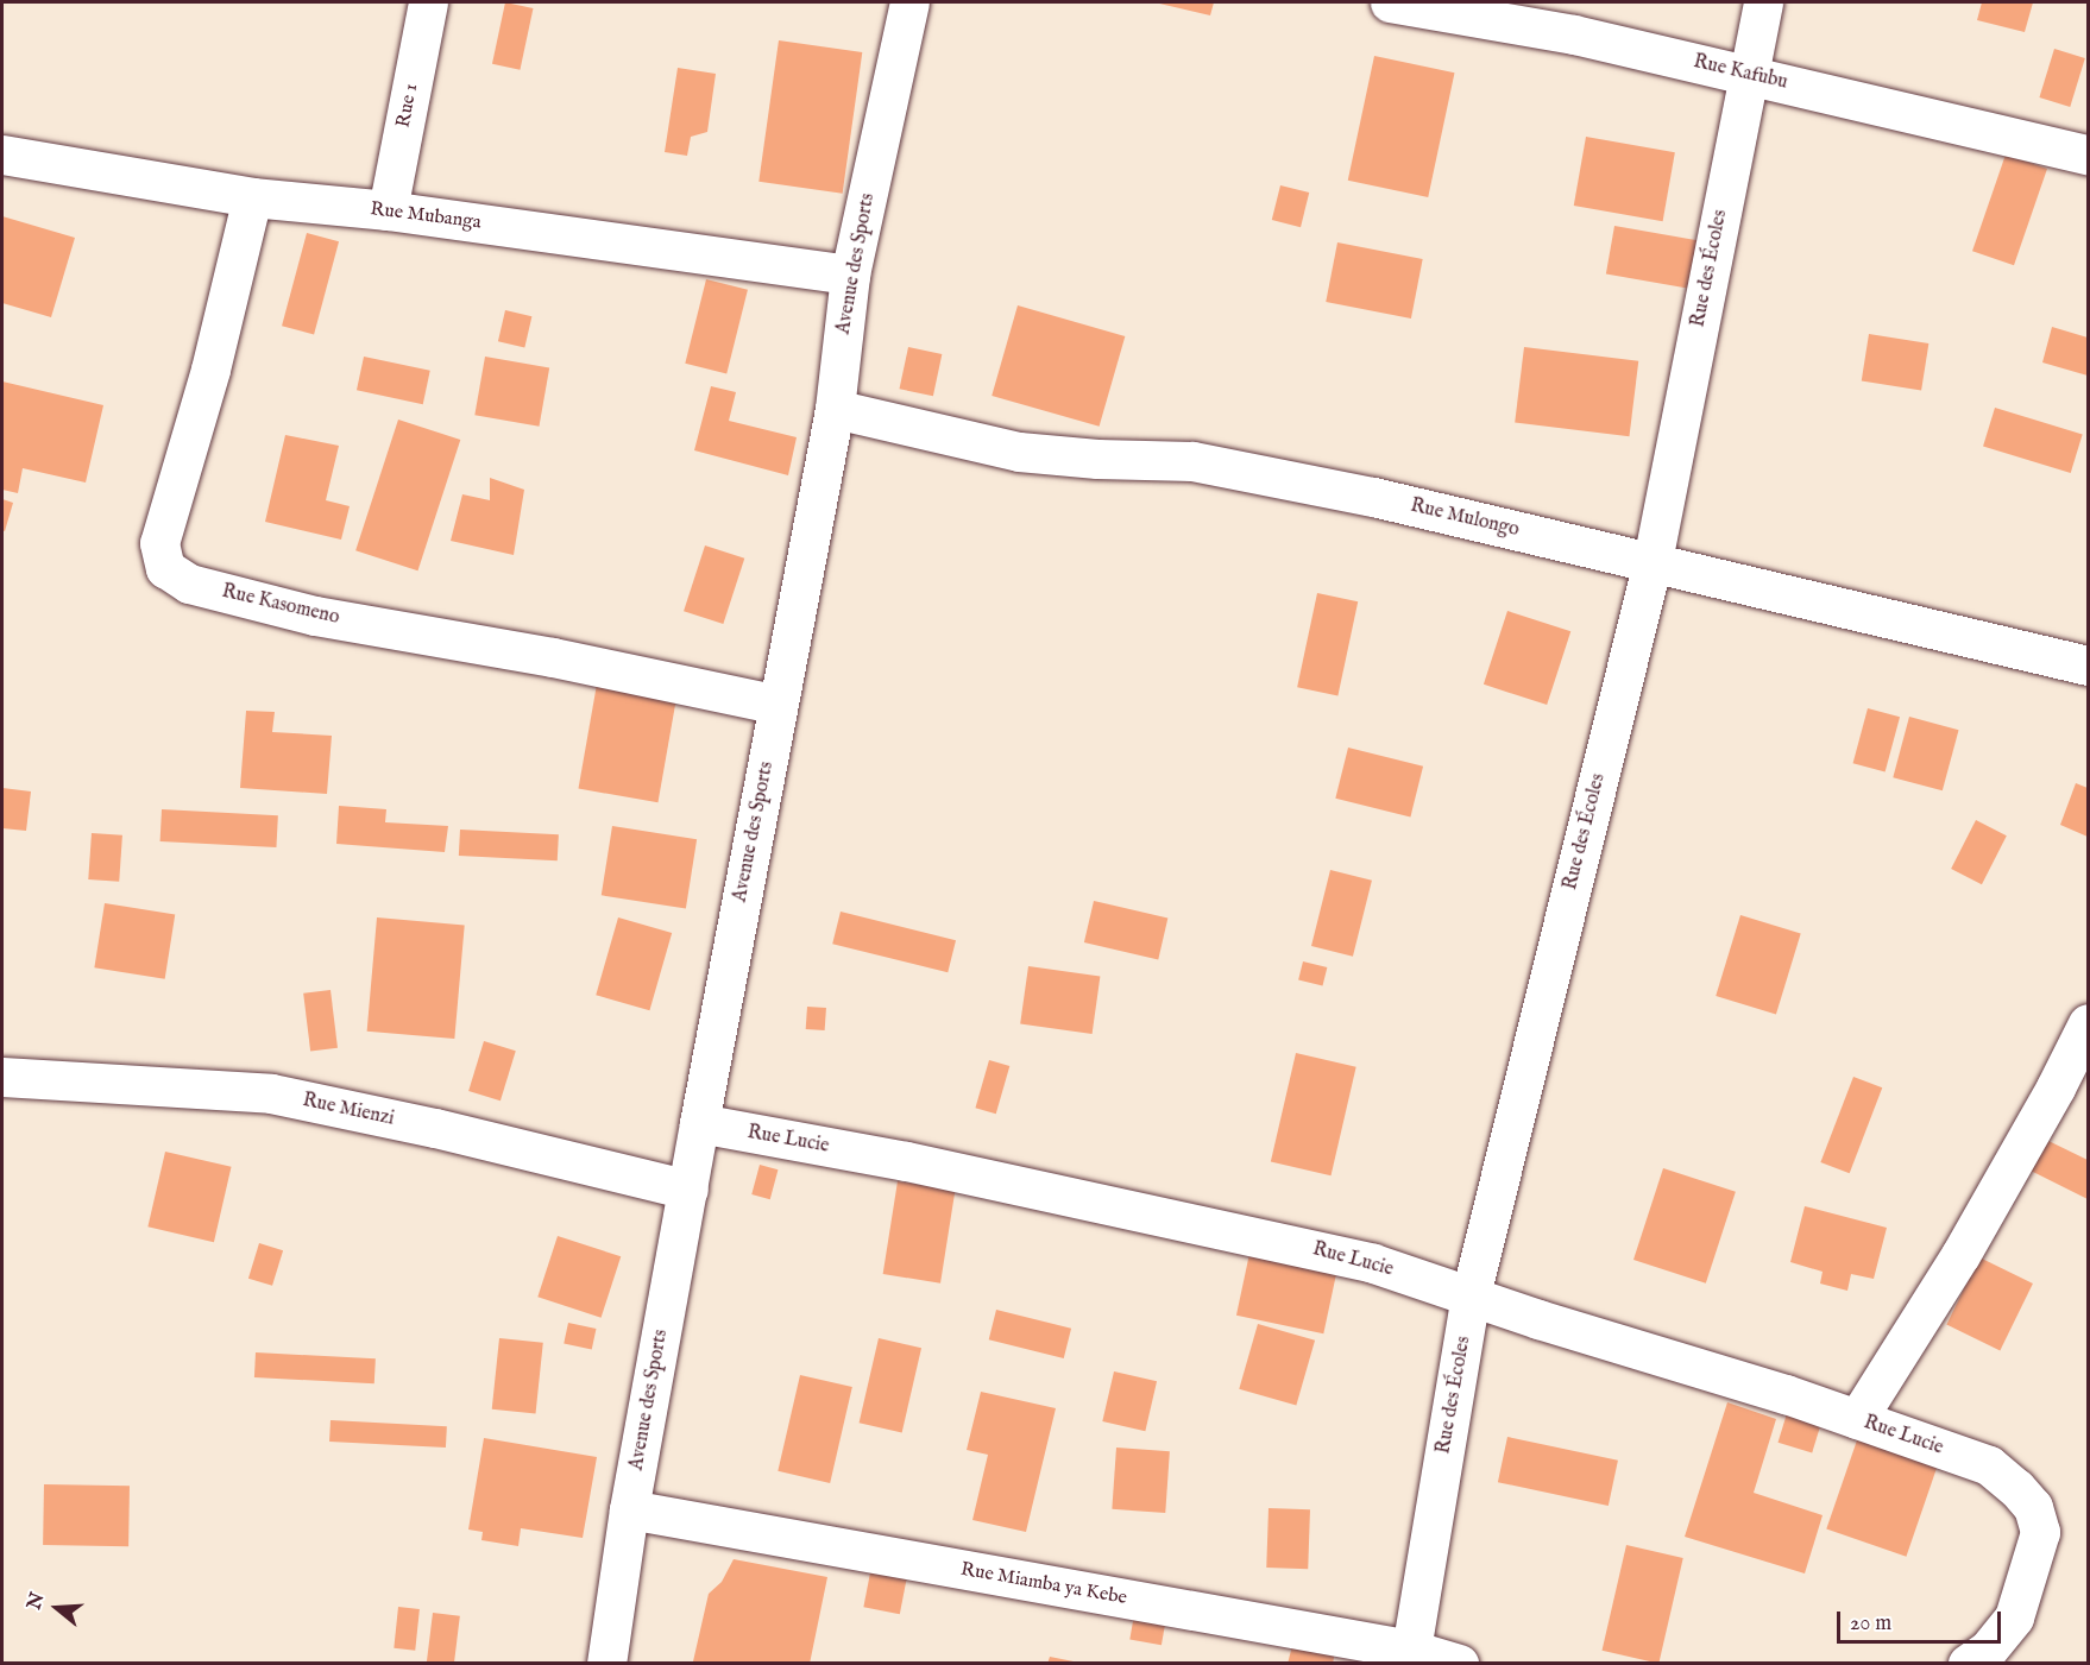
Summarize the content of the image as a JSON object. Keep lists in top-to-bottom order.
{
  "streets": {
    "street": [
      "Rue Kafubu",
      "Rue 1",
      "Rue Mubanga",
      "Avenue des Sports",
      "Rue des Écoles",
      "Rue Mulongo",
      "Rue Kasomeno",
      "Rue Mienzi",
      "Rue Lucie",
      "Rue Miamba ya Kebe"
    ]
  },
  "crossings": [
    ["Rue Kafubu", "Rue des Écoles"],
    ["Rue 1", "Rue Mubanga"],
    ["Rue Mubanga", "Avenue des Sports"],
    ["Rue Mubanga", "Rue Kasomeno"],
    ["Avenue des Sports", "Rue Mulongo"],
    ["Avenue des Sports", "Rue Kasomeno"],
    ["Avenue des Sports", "Rue Mienzi"],
    ["Avenue des Sports", "Rue Lucie"],
    ["Avenue des Sports", "Rue Miamba ya Kebe"],
    ["Rue des Écoles", "Rue Mulongo"],
    ["Rue des Écoles", "Rue Lucie"],
    ["Rue des Écoles", "Rue Miamba ya Kebe"]
  ],
  "scale_bar": "20 m",
  "north": "left"
}
